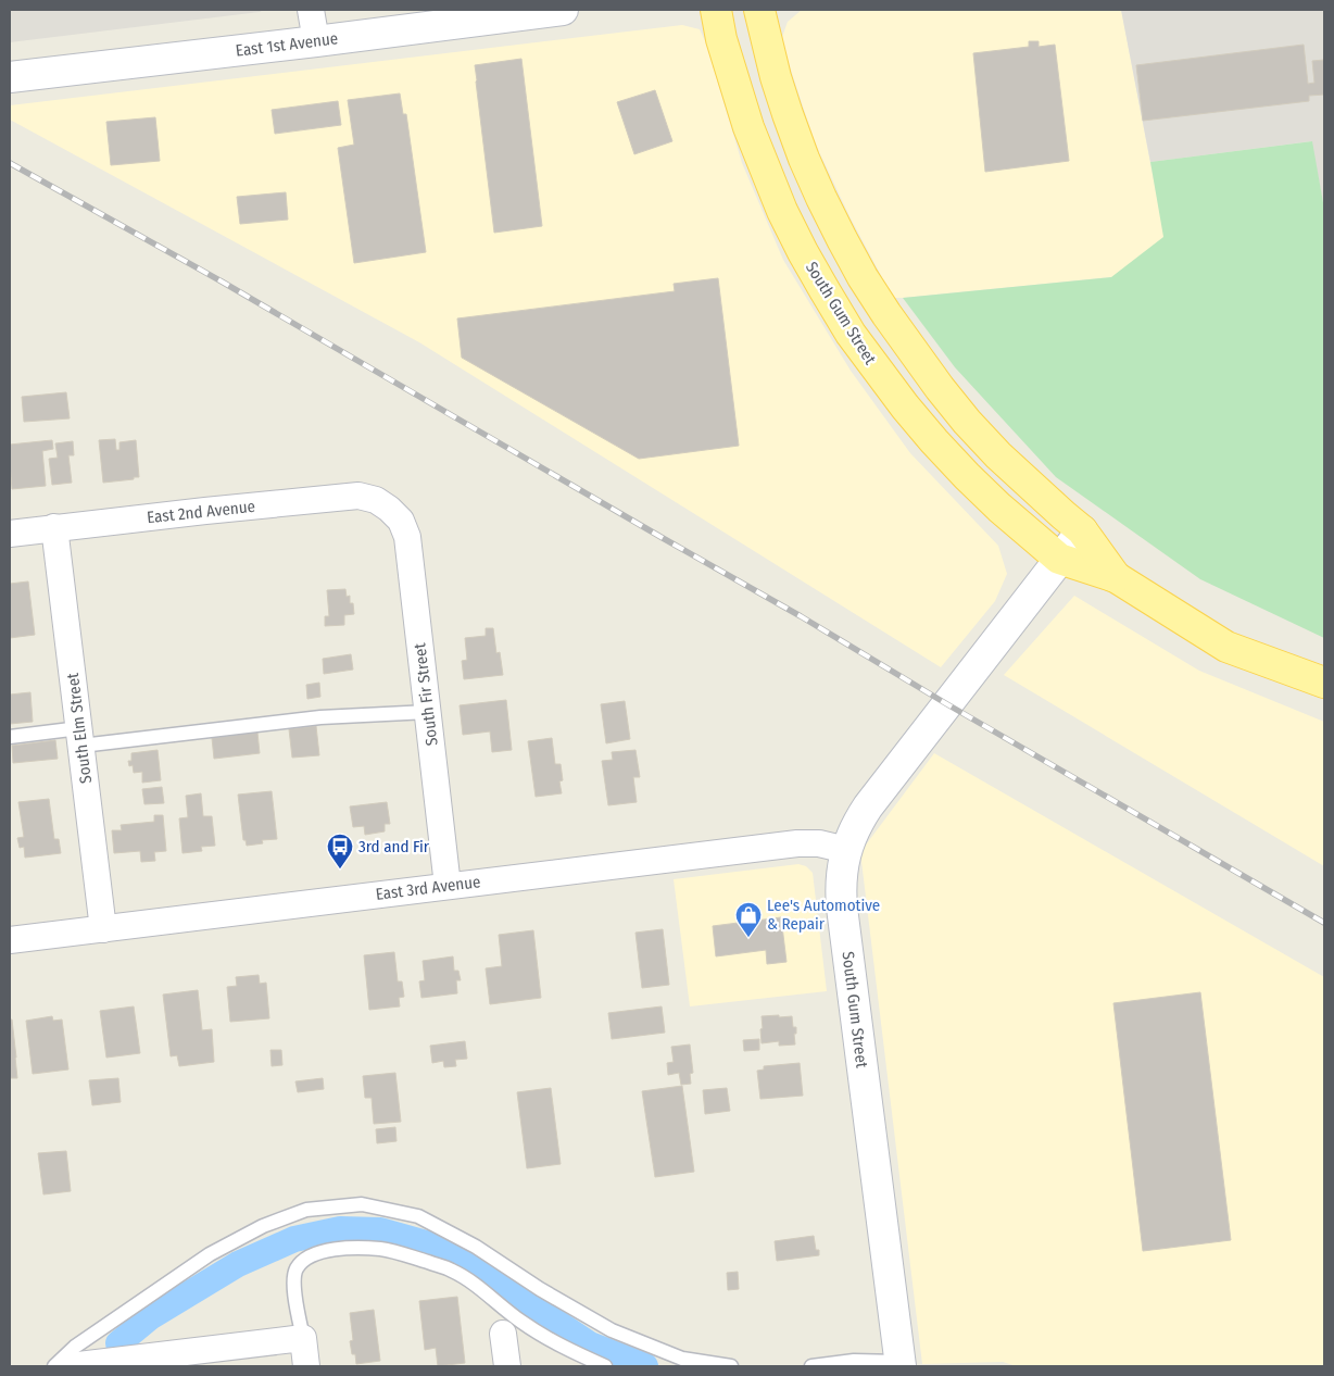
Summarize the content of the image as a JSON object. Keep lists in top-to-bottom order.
{
  "streets": {
    "main road": ["East 1st Avenue", "South Gum Street"],
    "street": [
      "East 2nd Avenue",
      "South Fir Street",
      "South Elm Street",
      "East 3rd Avenue"
    ]
  },
  "crossings": [
    ["South Gum Street", "East 3rd Avenue"],
    ["East 2nd Avenue", "South Fir Street"],
    ["East 2nd Avenue", "South Elm Street"],
    ["South Fir Street", "East 3rd Avenue"],
    ["South Elm Street", "East 3rd Avenue"]
  ],
  "places": {
    "bus stop": ["3rd and Fir"],
    "shop": ["Lee's Automotive & Repair"]
  }
}
